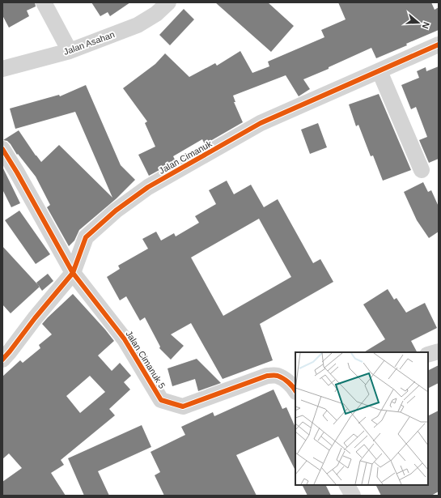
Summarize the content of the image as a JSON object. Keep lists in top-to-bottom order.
{
  "streets": {
    "street": ["Jalan Asahan", "Jalan Cimanuk", "Jalan Cimanuk 5"]
  },
  "crossings": [
    ["Jalan Cimanuk", "Jalan Cimanuk 5"]
  ],
  "north": "right"
}
